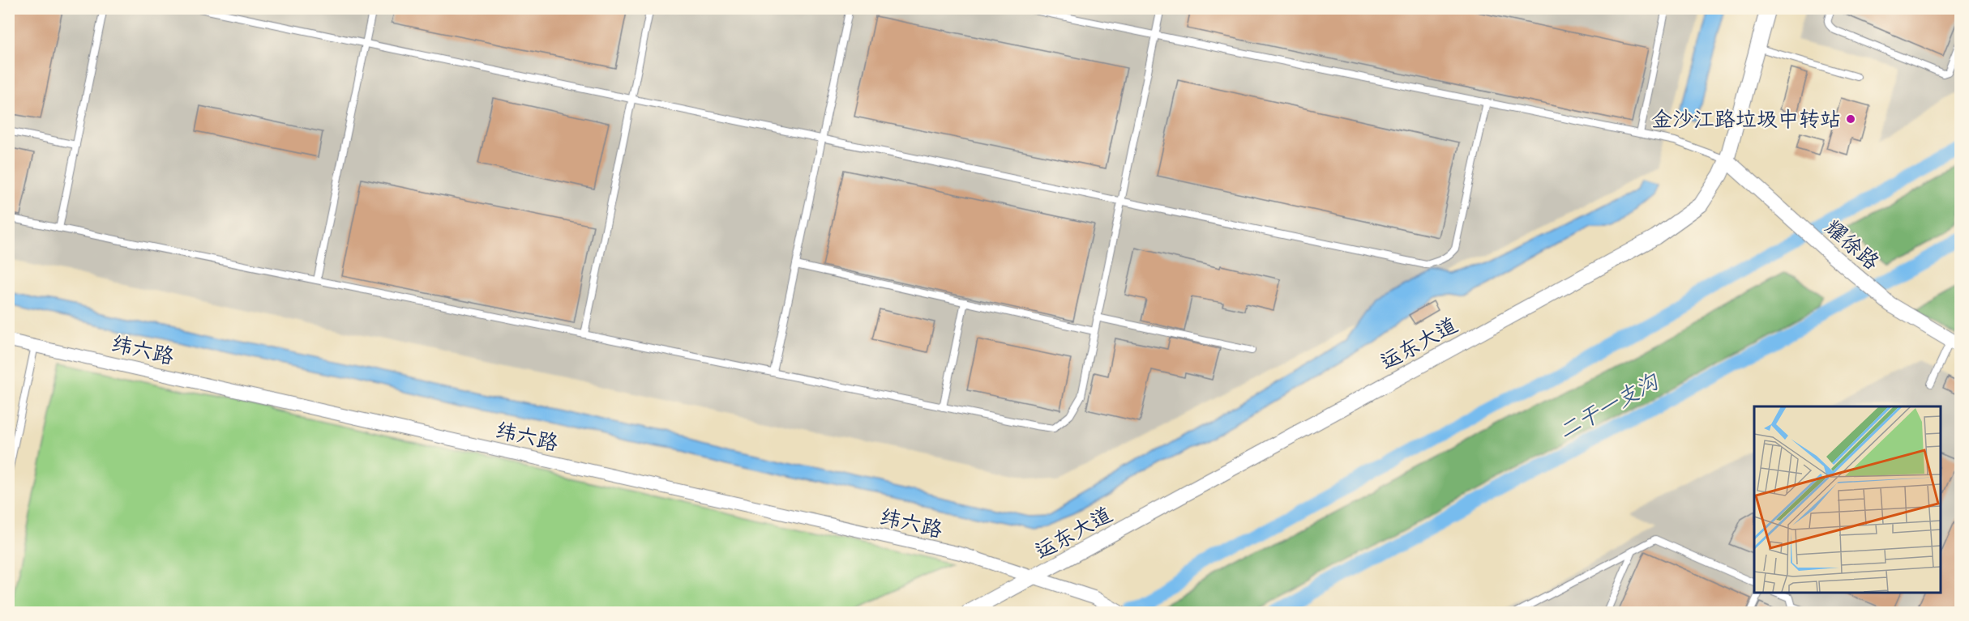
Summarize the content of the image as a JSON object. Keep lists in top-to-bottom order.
{
  "streets": {
    "street": ["耀徐路", "运东大道", "纬六路"]
  },
  "crossings": [
    ["耀徐路", "运东大道"],
    ["运东大道", "纬六路"]
  ],
  "water": ["二干一支沟"],
  "places": ["金沙江路垃圾中转站"]
}
